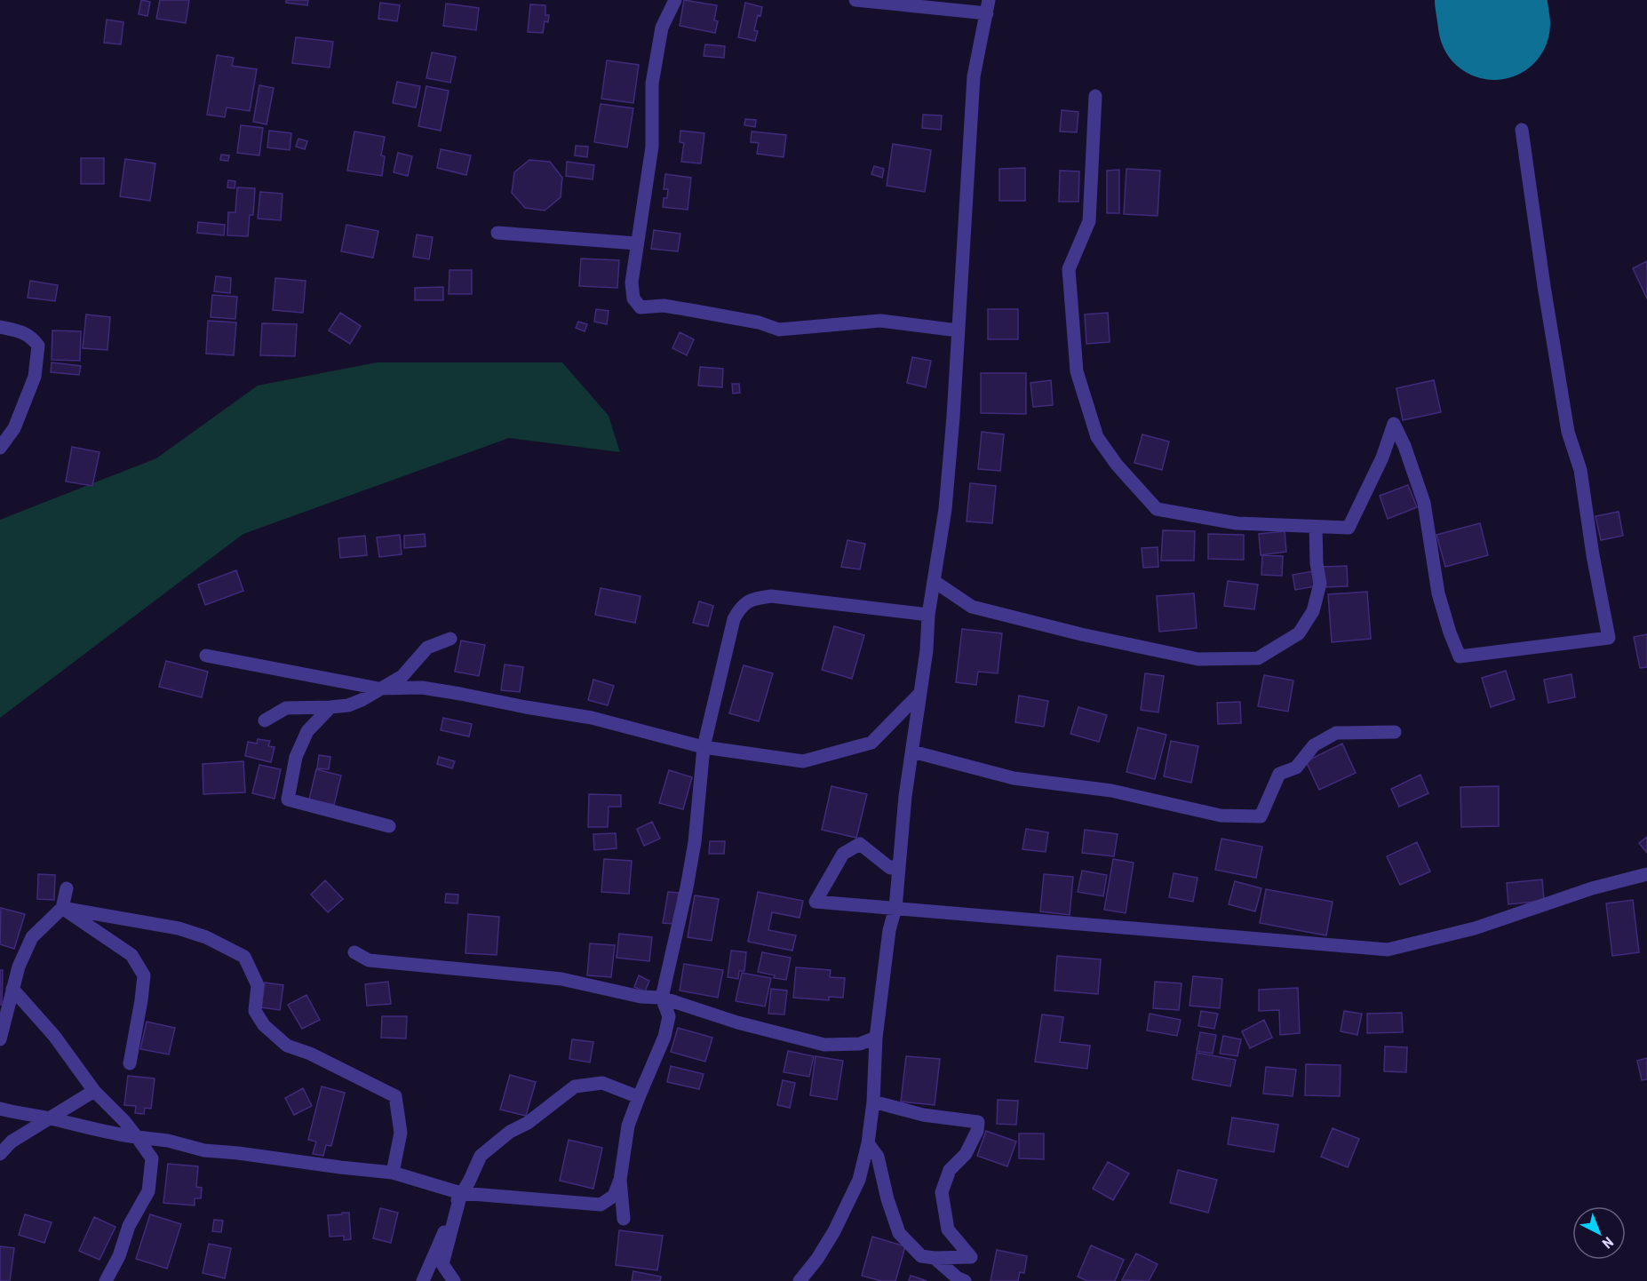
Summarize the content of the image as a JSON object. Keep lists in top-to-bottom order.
{
  "north": "bottom right"
}
